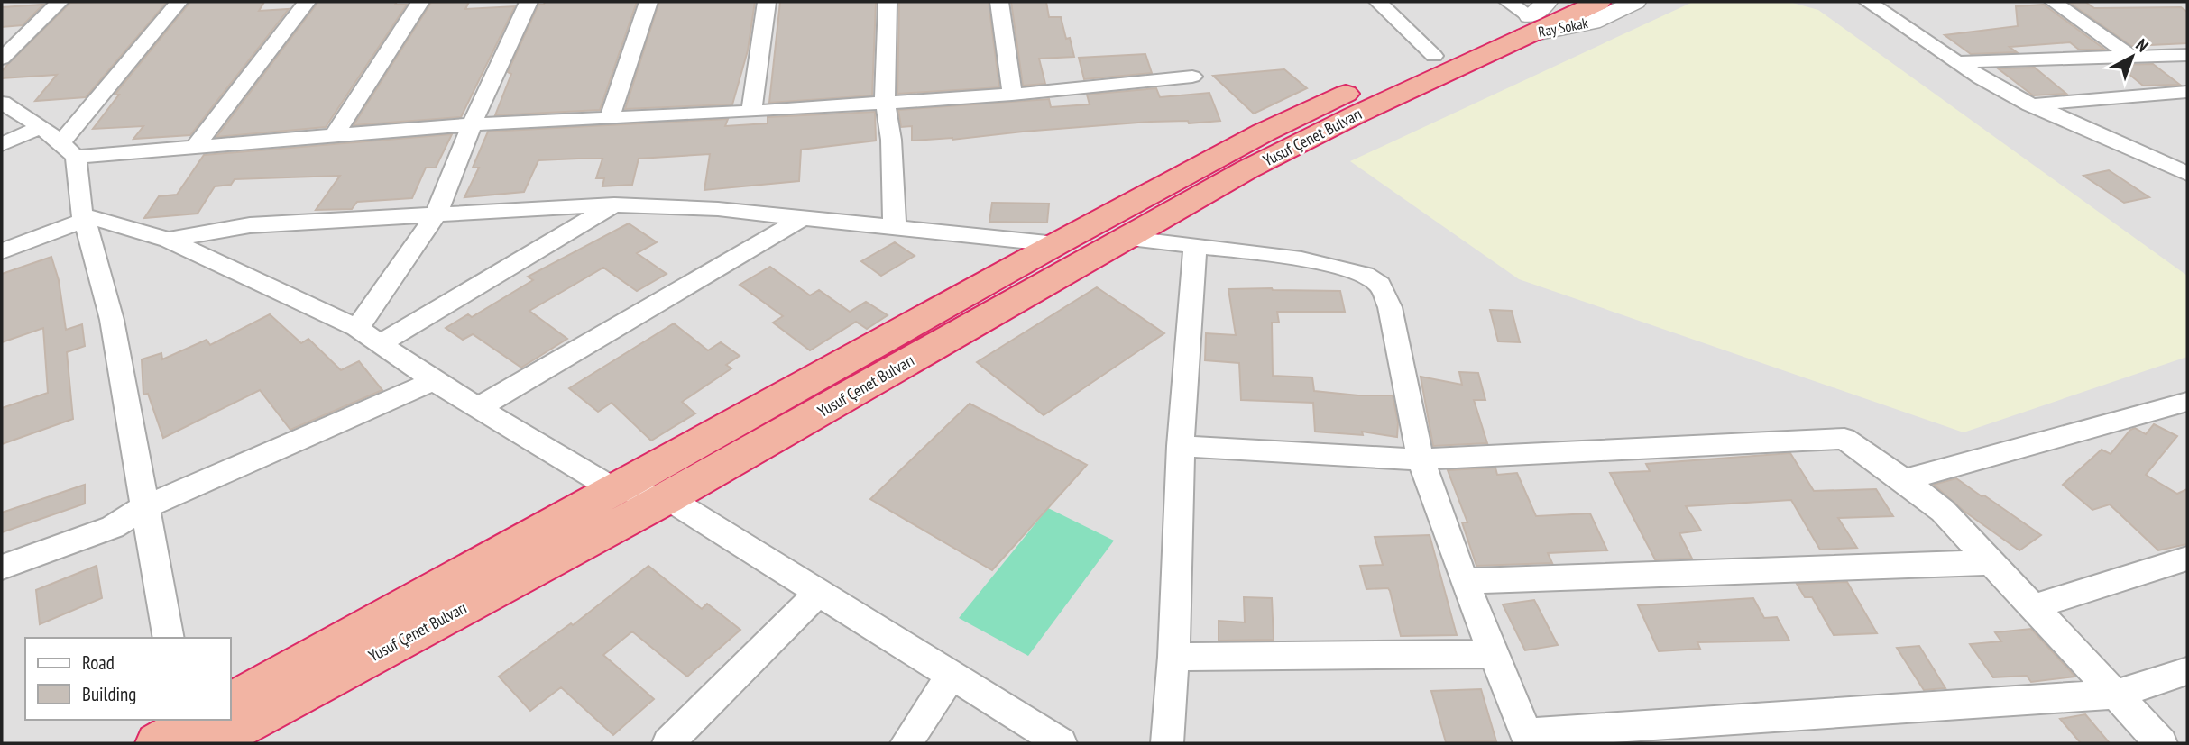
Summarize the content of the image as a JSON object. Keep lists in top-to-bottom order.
{
  "streets": {
    "highway": ["Yusuf Çenet Bulvarı"],
    "street": ["Ray Sokak"]
  },
  "crossings": [
    ["Ray Sokak", "Yusuf Çenet Bulvarı"]
  ],
  "legend": ["Road", "Building"],
  "north": "top right"
}
